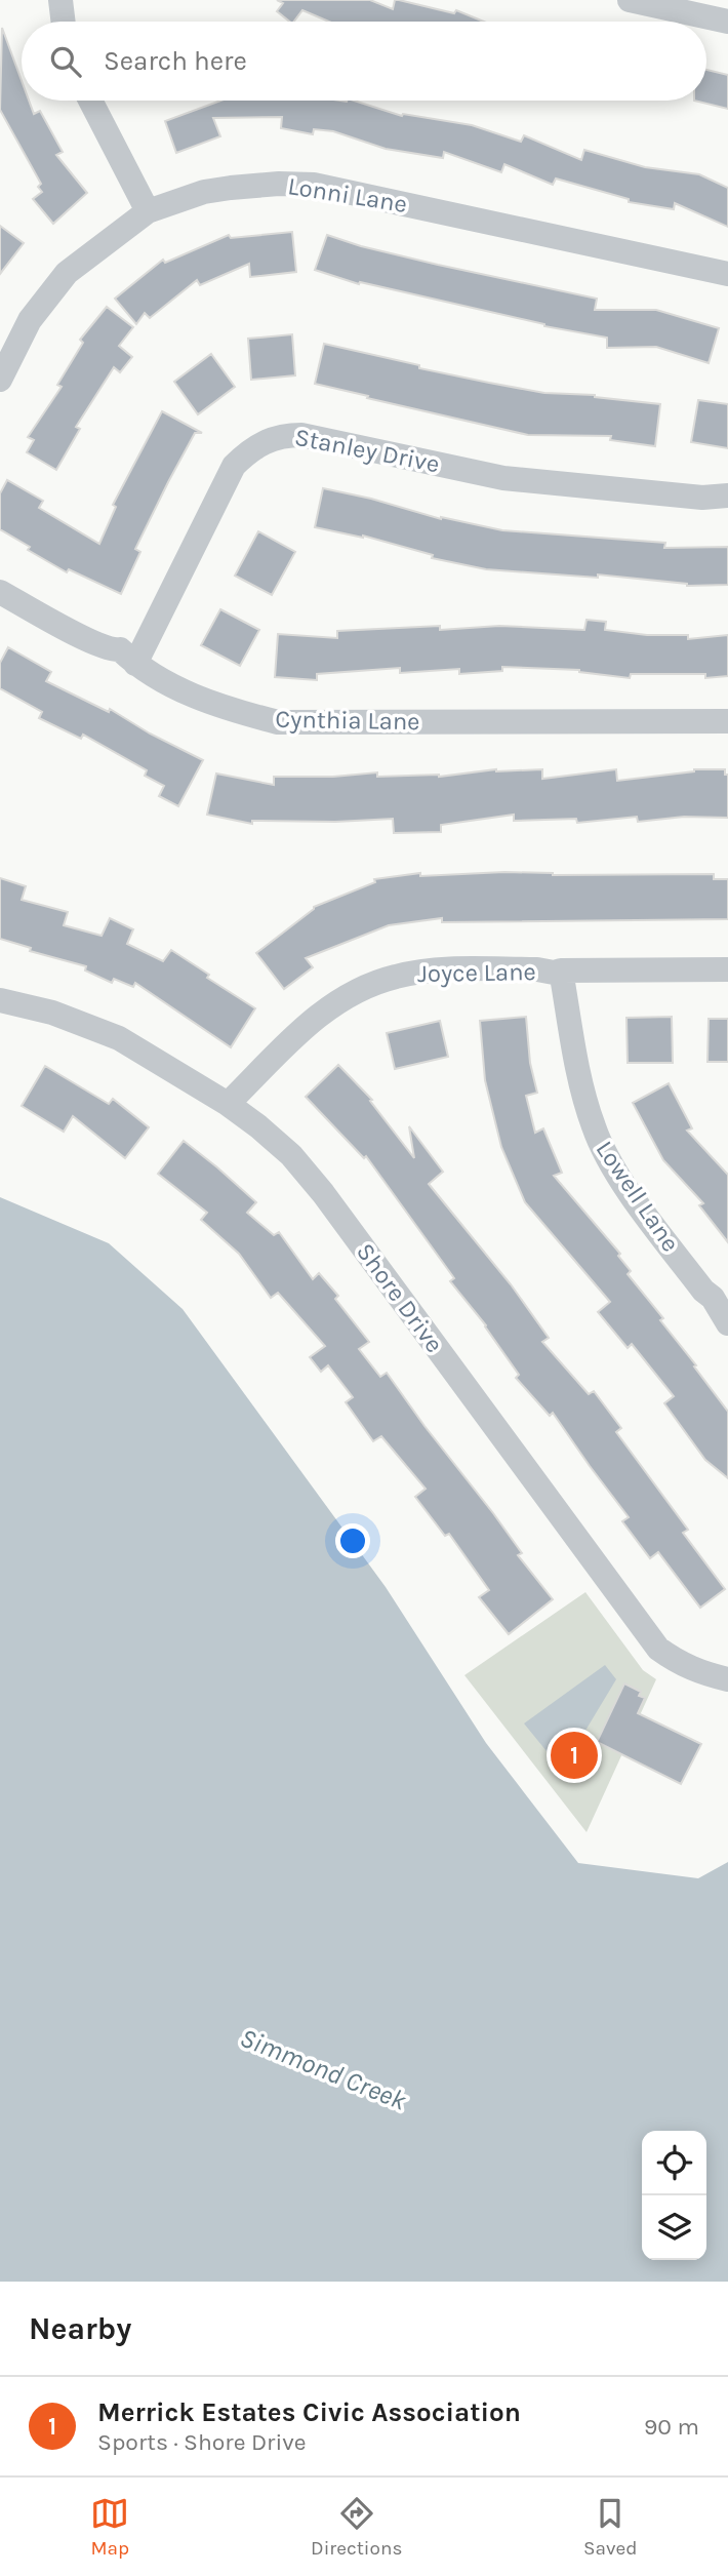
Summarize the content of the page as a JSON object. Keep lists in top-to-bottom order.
{
  "streets": {
    "street": [
      "Lonni Lane",
      "Stanley Drive",
      "Cynthia Lane",
      "Joyce Lane",
      "Lowell Lane",
      "Shore Drive"
    ]
  },
  "crossings": [
    ["Stanley Drive", "Cynthia Lane"],
    ["Joyce Lane", "Lowell Lane"],
    ["Joyce Lane", "Shore Drive"]
  ],
  "water": ["Simmond Creek"],
  "page": {
    "search": "Search here",
    "pins": "1",
    "heading": "Nearby",
    "list": [
      {
        "mark": "1",
        "name": "Merrick Estates Civic Association",
        "note": "Sports · Shore Drive",
        "value": "90 m"
      }
    ],
    "nav": ["Map", "Directions", "Saved"]
  }
}
